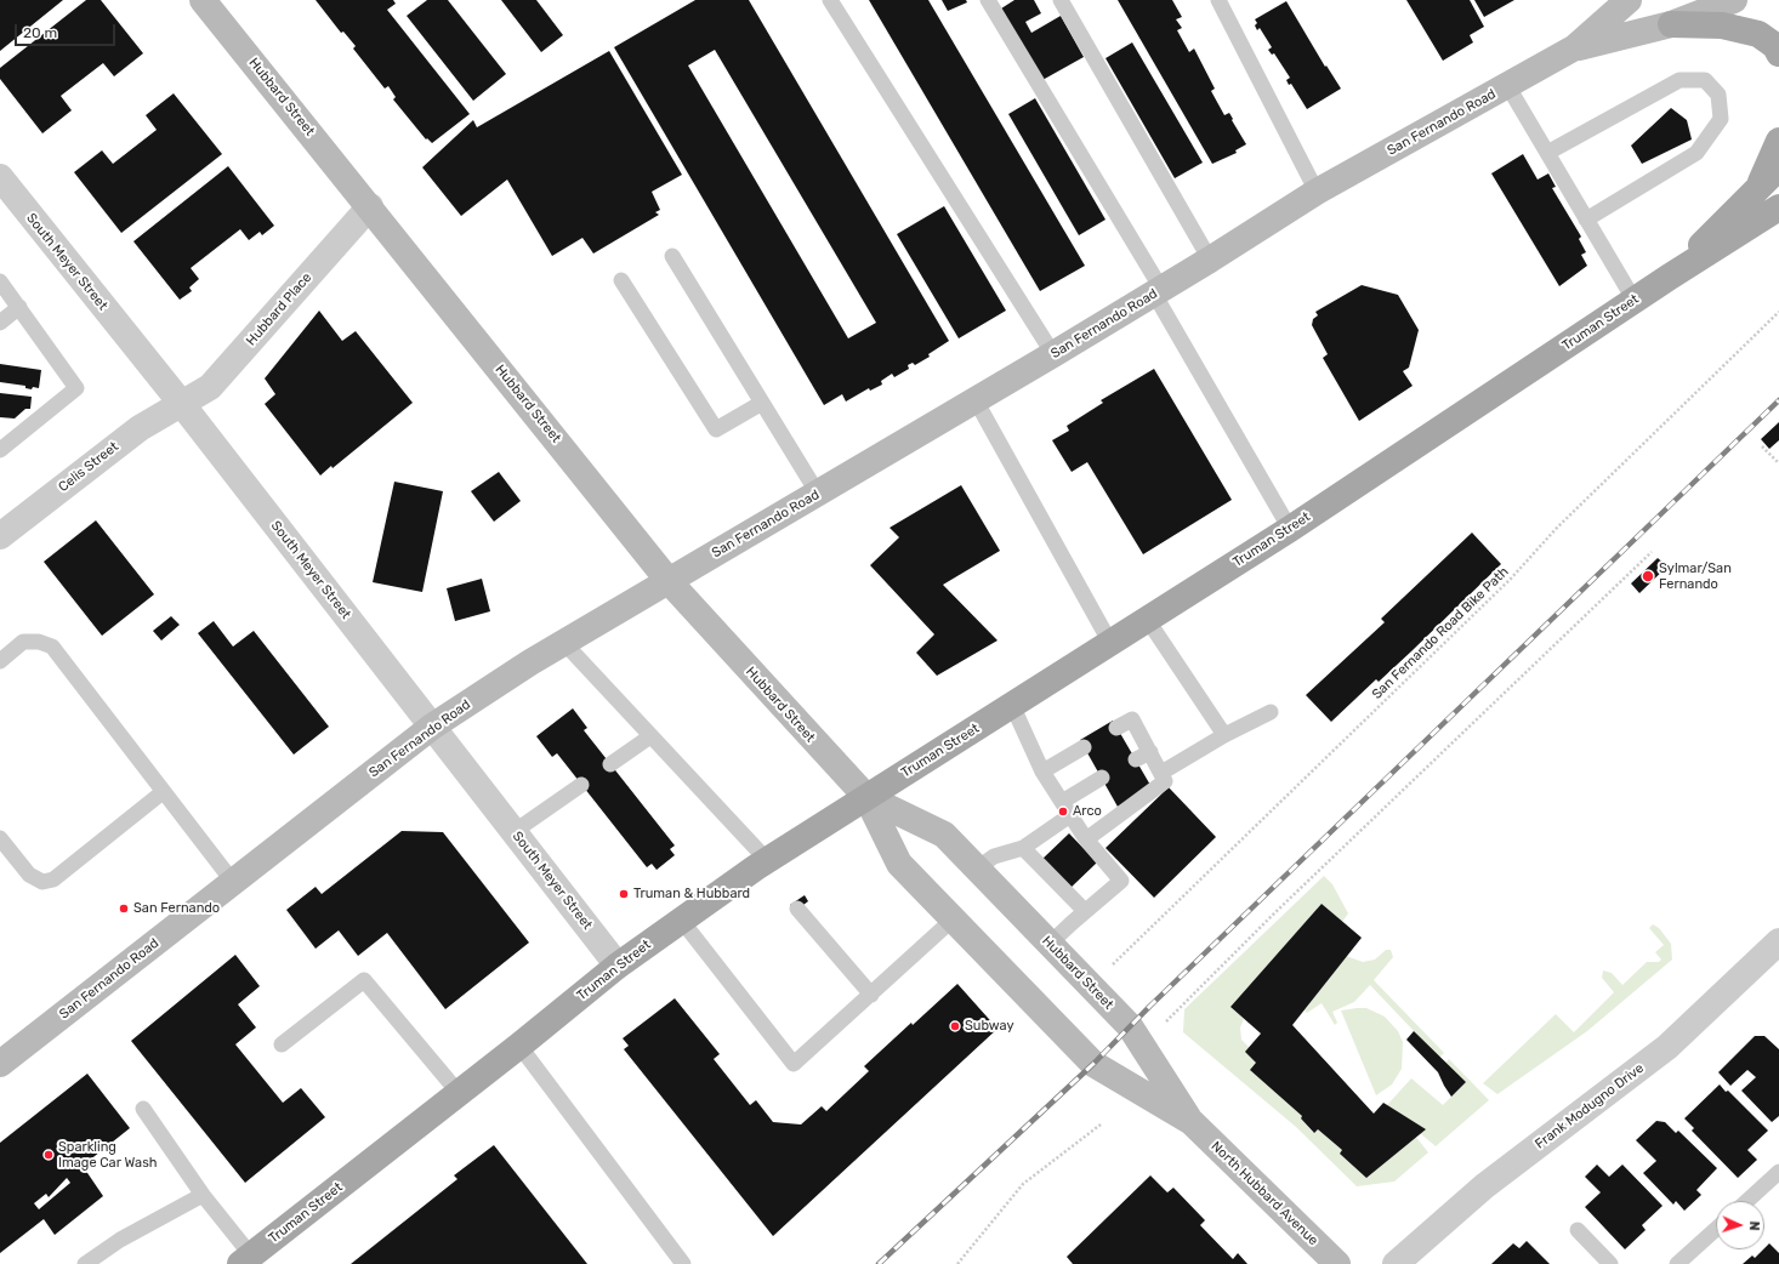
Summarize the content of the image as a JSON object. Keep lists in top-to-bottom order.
{
  "streets": {
    "main road": [
      "Hubbard Street",
      "San Fernando Road",
      "Truman Street",
      "North Hubbard Avenue"
    ],
    "street": [
      "South Meyer Street",
      "Hubbard Place",
      "Celis Street",
      "Frank Modugno Drive"
    ],
    "path": ["San Fernando Road Bike Path"]
  },
  "crossings": [
    ["Hubbard Street", "San Fernando Road"],
    ["Hubbard Street", "Hubbard Place"],
    ["Hubbard Street", "Truman Street"],
    ["Hubbard Street", "North Hubbard Avenue"],
    ["San Fernando Road", "South Meyer Street"],
    ["South Meyer Street", "Hubbard Place"],
    ["South Meyer Street", "Truman Street"],
    ["South Meyer Street", "Celis Street"],
    ["Hubbard Place", "Celis Street"]
  ],
  "places": [
    "Sylmar/San Fernando",
    "Arco",
    "Truman & Hubbard",
    "San Fernando",
    "Subway",
    "Sparkling Image Car Wash"
  ],
  "scale_bar": "20 m",
  "north": "right"
}
